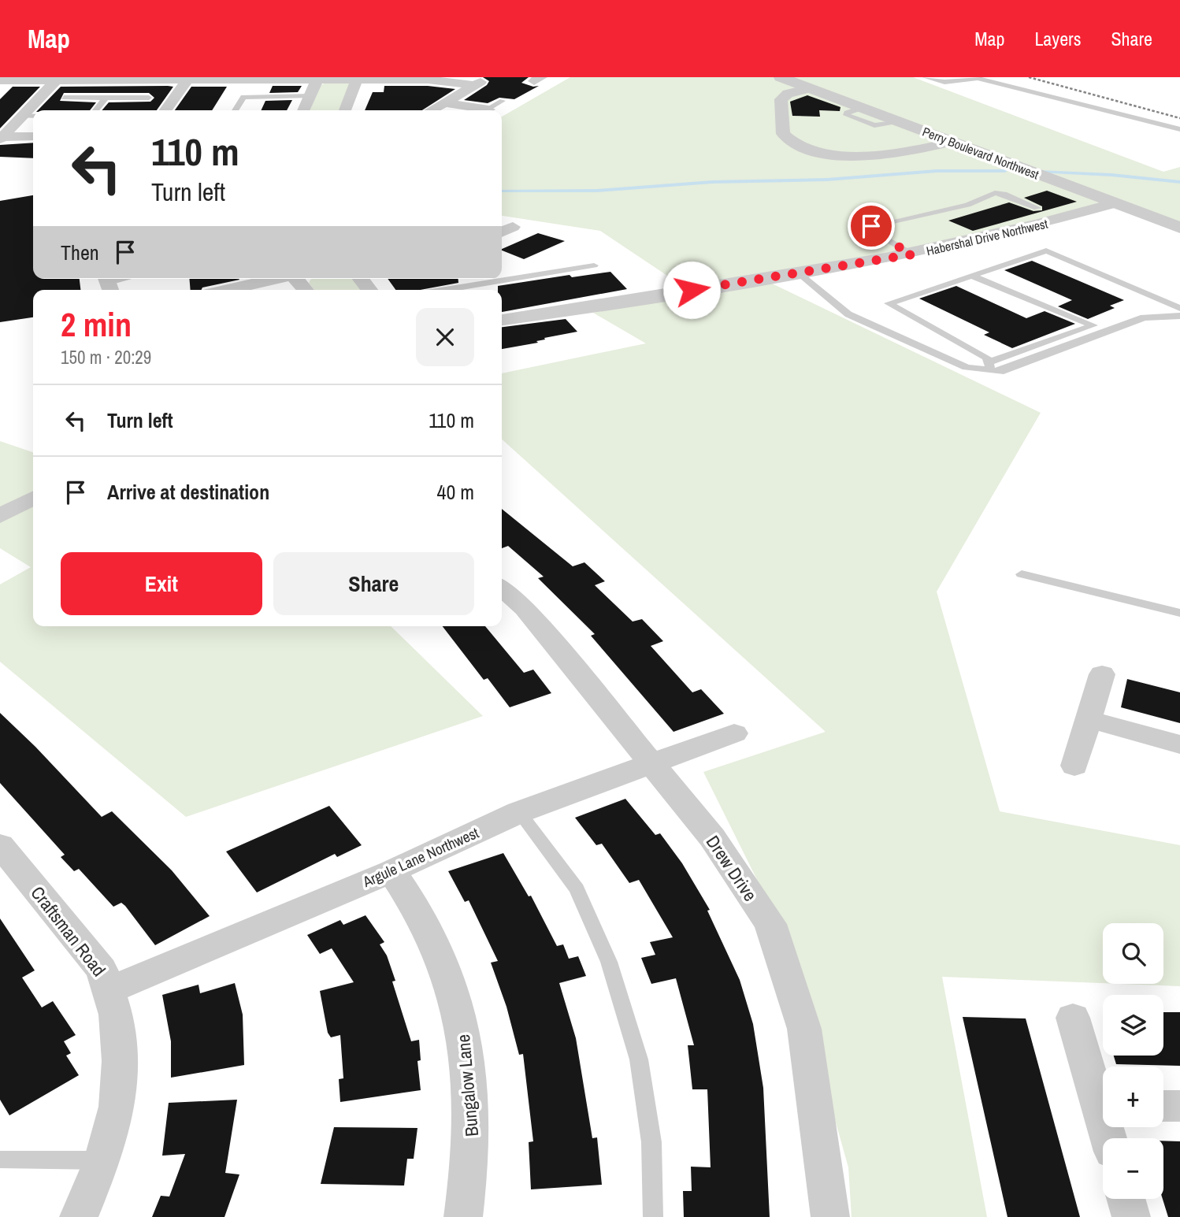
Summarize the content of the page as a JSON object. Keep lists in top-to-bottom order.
{
  "streets": {
    "street": [
      "Perry Boulevard Northwest",
      "Habershal Drive Northwest",
      "Argule Lane Northwest",
      "Drew Drive",
      "Craftsman Road",
      "Bungalow Lane"
    ]
  },
  "crossings": [
    ["Perry Boulevard Northwest", "Habershal Drive Northwest"],
    ["Argule Lane Northwest", "Drew Drive"],
    ["Argule Lane Northwest", "Craftsman Road"],
    ["Argule Lane Northwest", "Bungalow Lane"]
  ],
  "page": {
    "header": "Map",
    "nav": ["Map", "Layers", "Share"],
    "turn": ["110 m", "Turn left"],
    "then": "Then",
    "heading": ["2 min", "150 m · 20:29"],
    "list": [
      {
        "name": "Turn left",
        "value": "110 m"
      },
      {
        "name": "Arrive at destination",
        "value": "40 m"
      }
    ],
    "buttons": ["Exit", "Share"],
    "map_buttons": ["+", "−"]
  }
}
